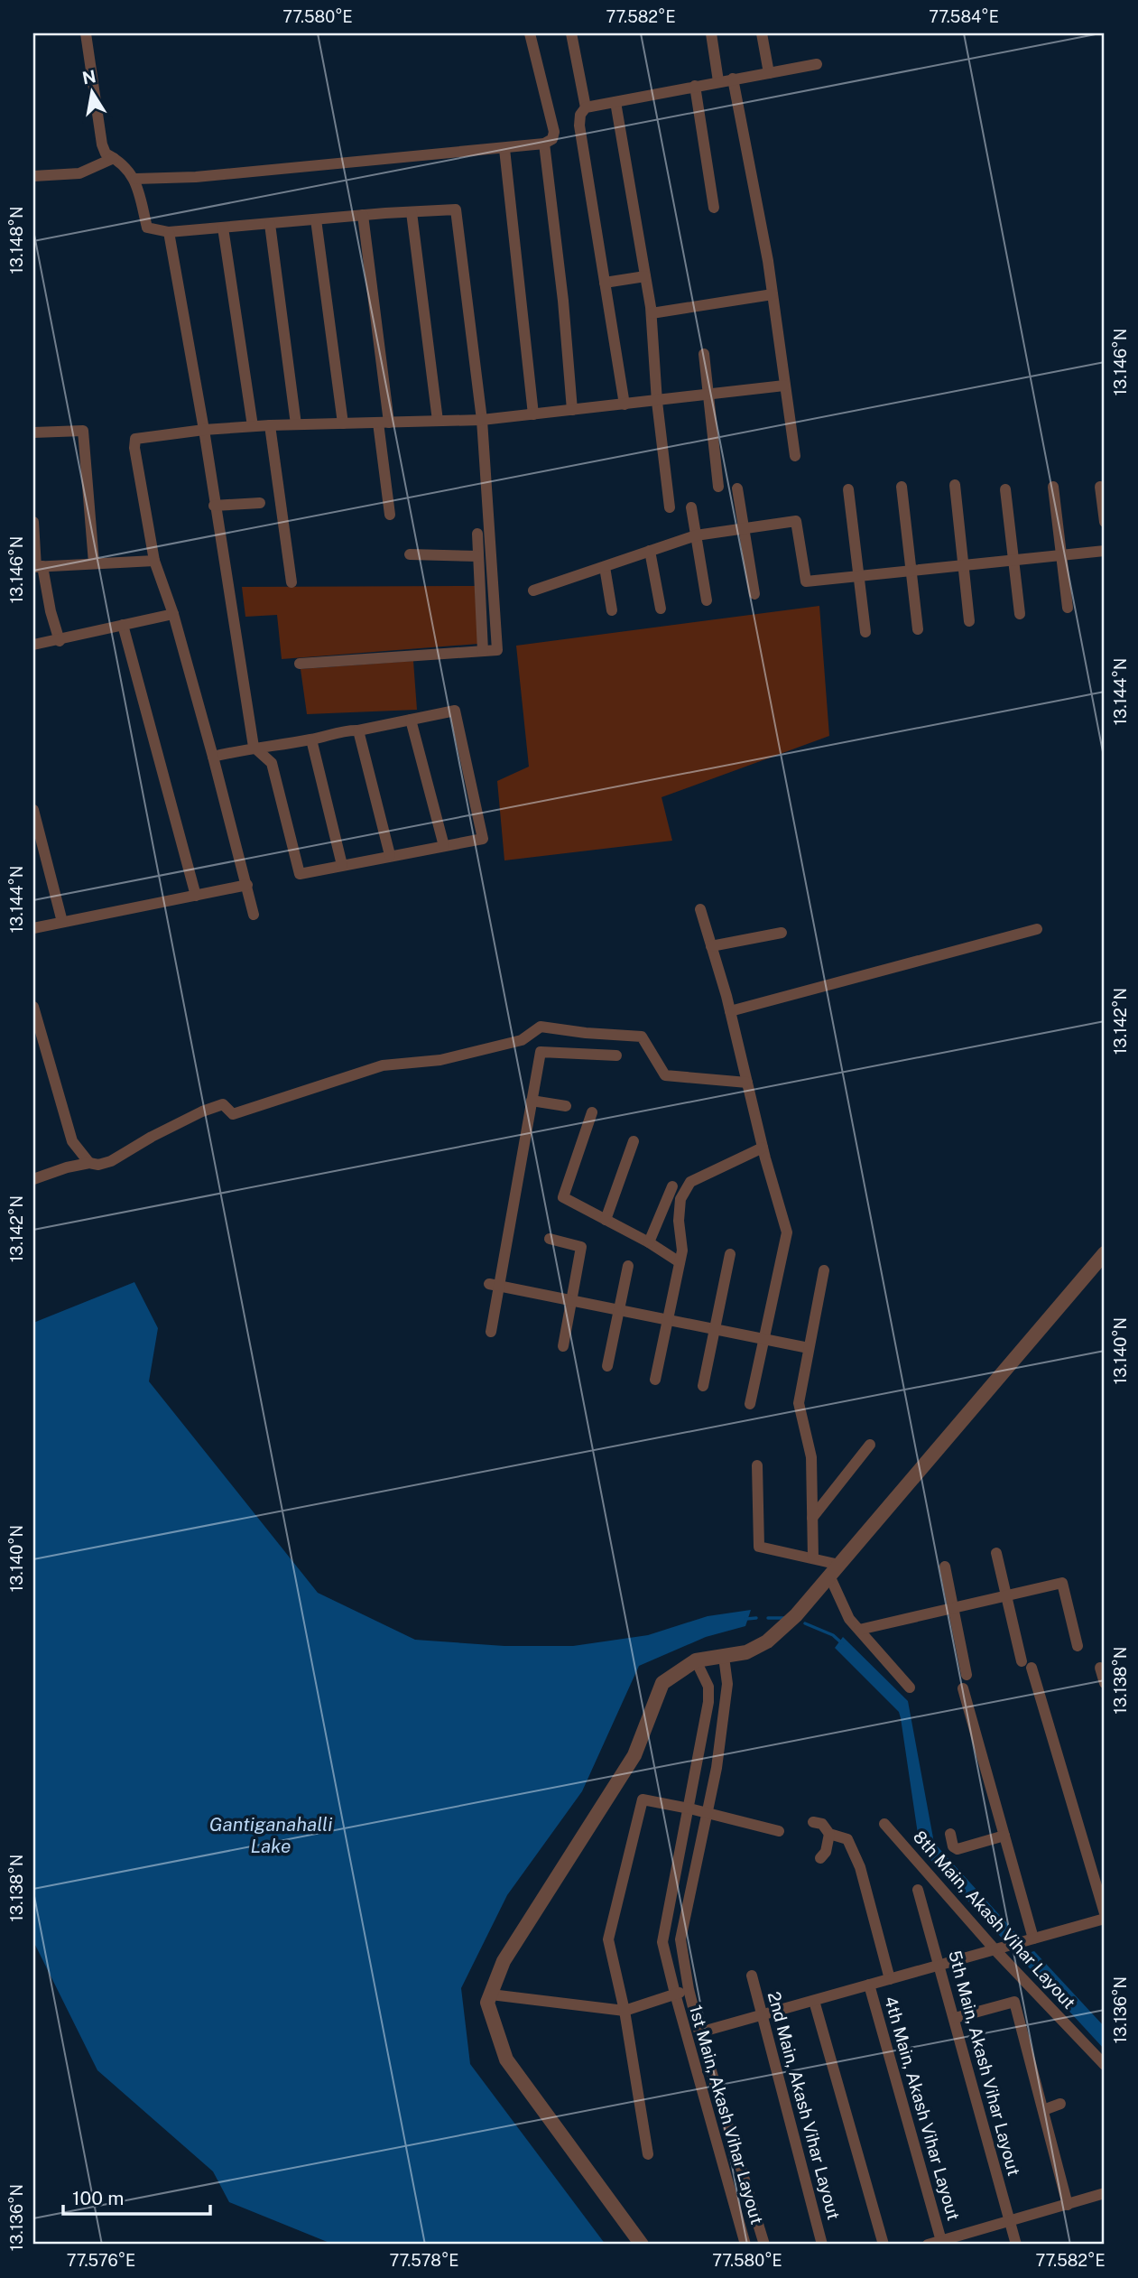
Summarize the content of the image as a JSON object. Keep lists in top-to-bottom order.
{
  "streets": {
    "street": [
      "8th Main, Akash Vihar Layout",
      "5th Main, Akash Vihar Layout",
      "2nd Main, Akash Vihar Layout",
      "4th Main, Akash Vihar Layout",
      "1st Main, Akash Vihar Layout"
    ]
  },
  "water": ["Gantiganahalli Lake"],
  "scale_bar": "100 m",
  "north": "top",
  "coordinates": [
    "77.580°E",
    "77.582°E",
    "77.584°E",
    "13.148°N",
    "13.146°N",
    "13.144°N",
    "13.142°N",
    "13.140°N",
    "13.138°N",
    "13.136°N",
    "77.576°E",
    "77.578°E"
  ]
}
